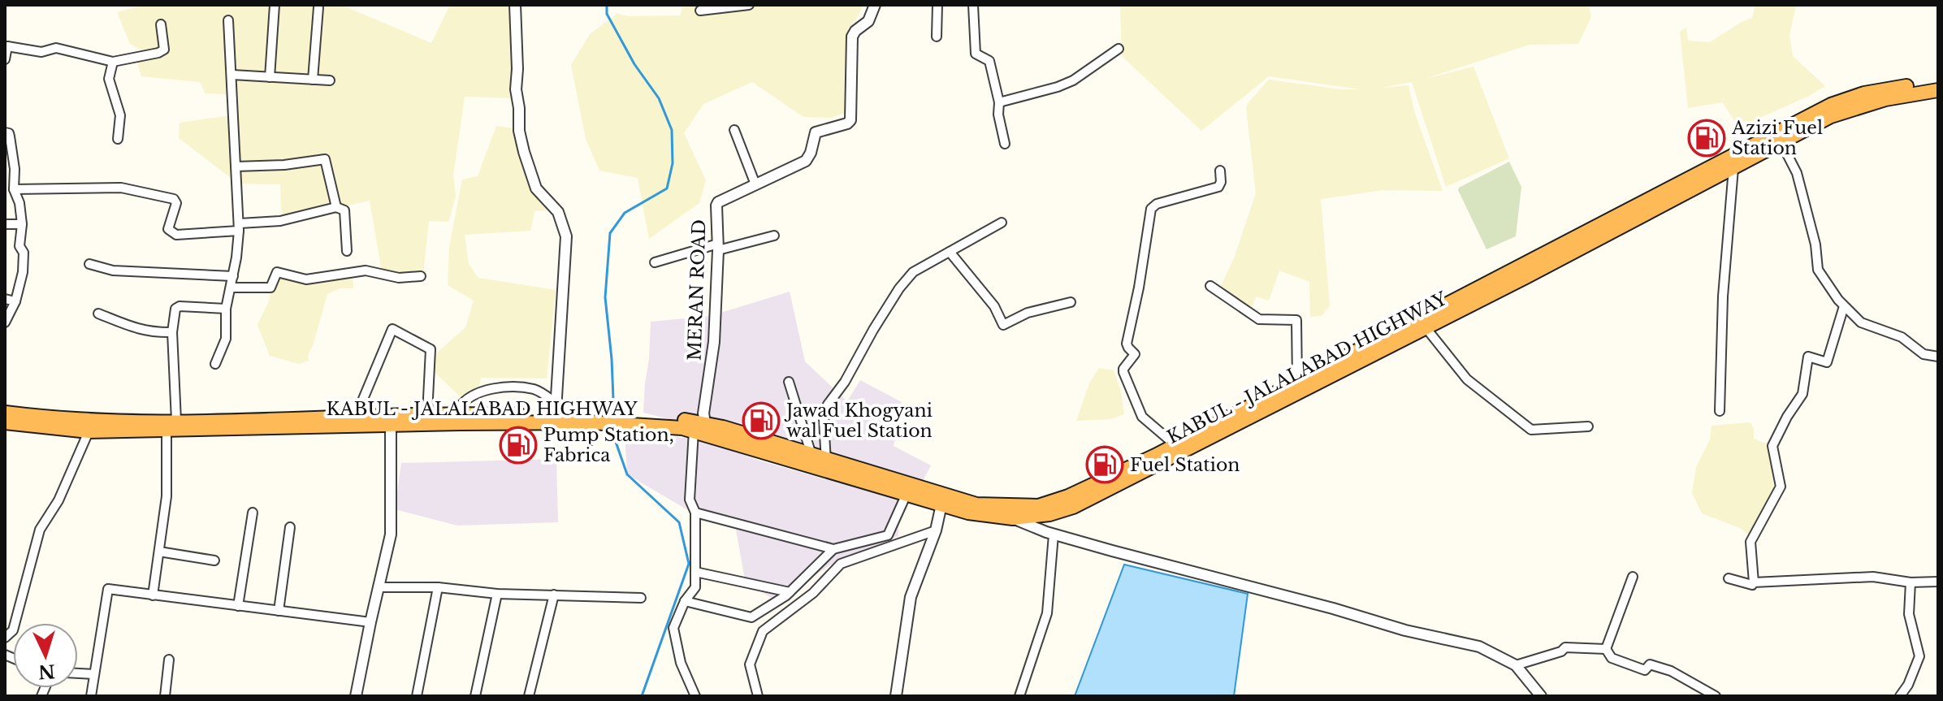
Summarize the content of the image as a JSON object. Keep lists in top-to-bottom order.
{
  "streets": {
    "highway": ["KABUL - JALALABAD HIGHWAY"],
    "street": ["MERAN ROAD"]
  },
  "crossings": [
    ["MERAN ROAD", "KABUL - JALALABAD HIGHWAY"]
  ],
  "places": {
    "fuel station": [
      "Azizi Fuel Station",
      "Jawad Khogyani wal Fuel Station",
      "Pump Station, Fabrica",
      "Fuel Station"
    ]
  },
  "north": "bottom"
}
